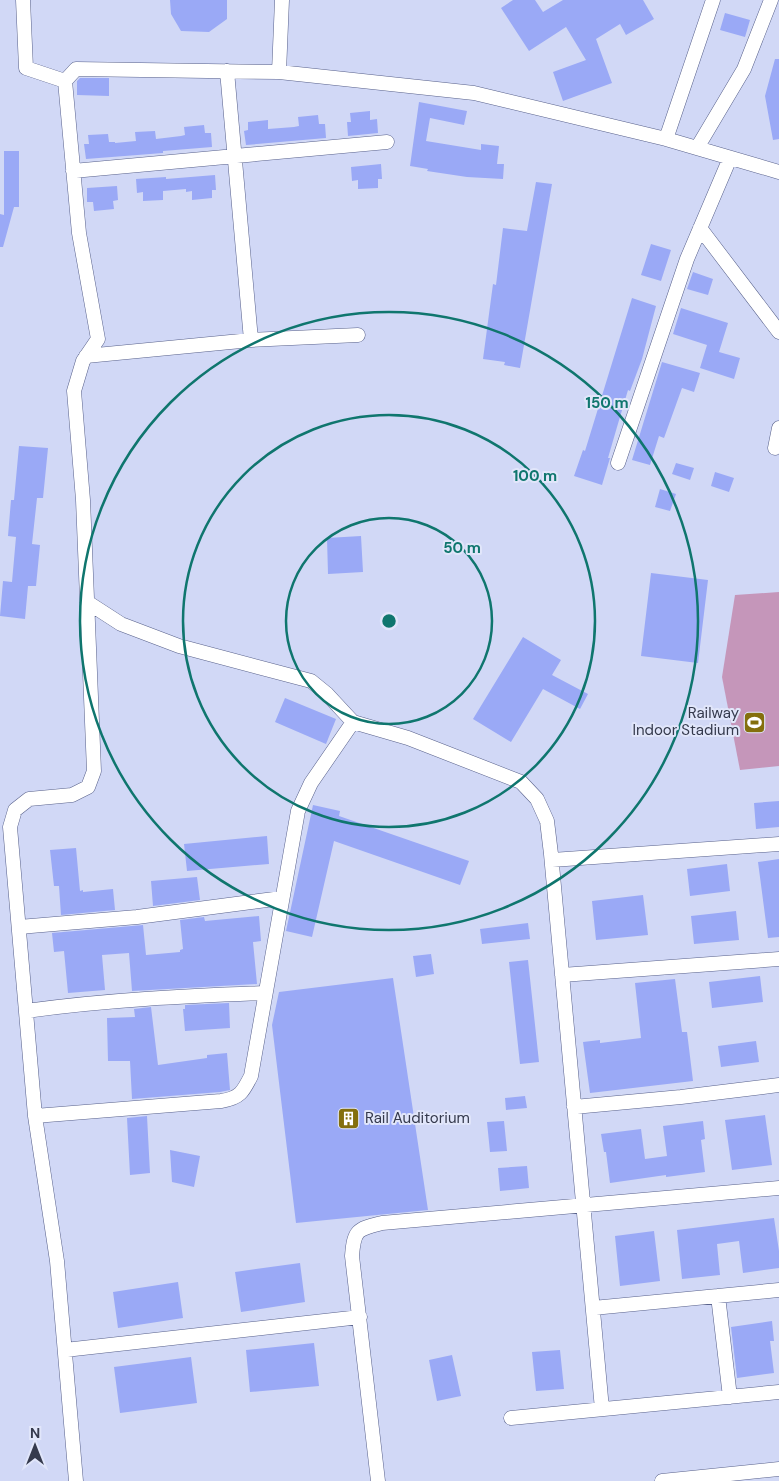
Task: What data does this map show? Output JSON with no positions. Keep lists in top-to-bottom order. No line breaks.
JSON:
{"places":{"sports":["Railway Indoor Stadium"],"building":["Rail Auditorium"]},"north":"top","rings":["150 m","100 m","50 m"]}
